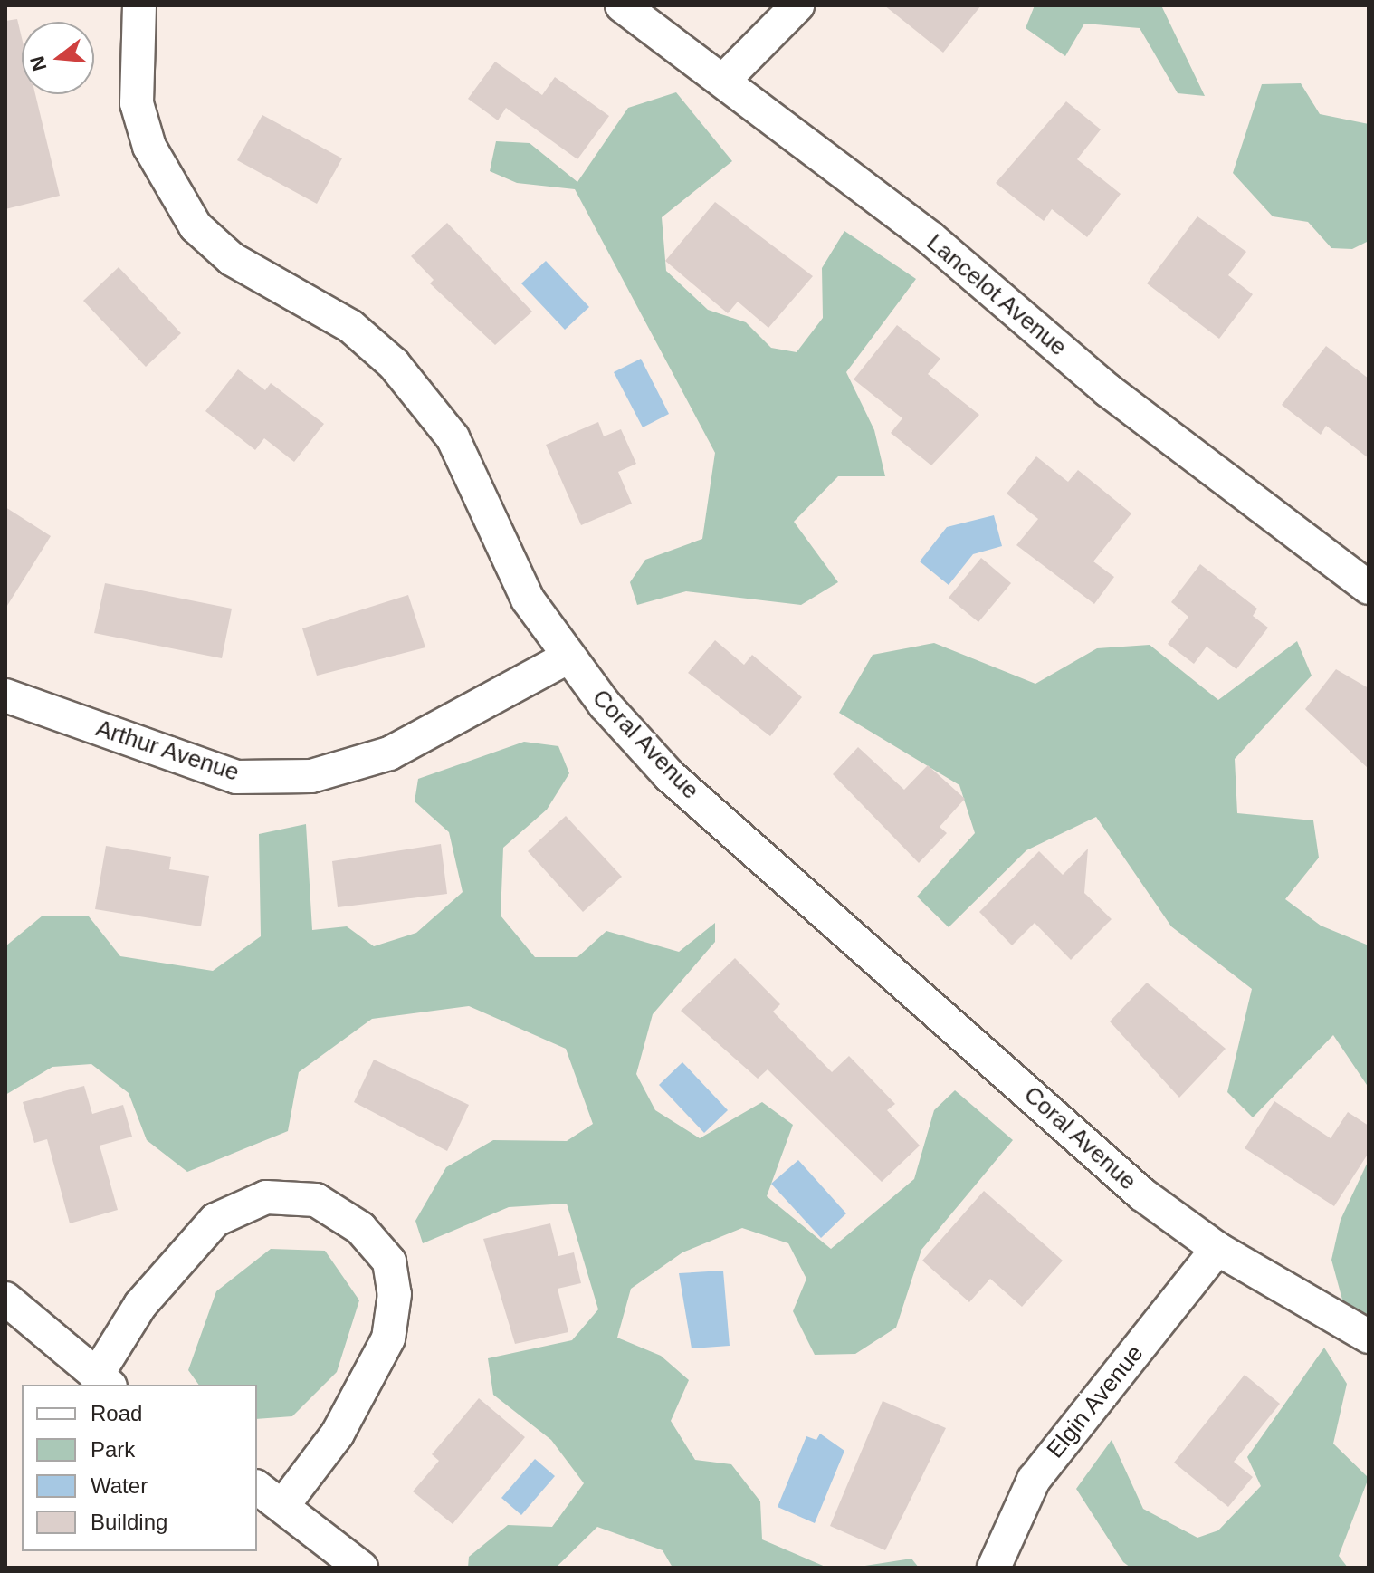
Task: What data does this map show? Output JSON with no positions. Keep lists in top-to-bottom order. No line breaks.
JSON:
{"streets":{"street":["Lancelot Avenue","Coral Avenue","Arthur Avenue","Elgin Avenue"]},"crossings":[["Coral Avenue","Arthur Avenue"],["Coral Avenue","Elgin Avenue"]],"legend":["Road","Park","Water","Building"],"north":"left"}
